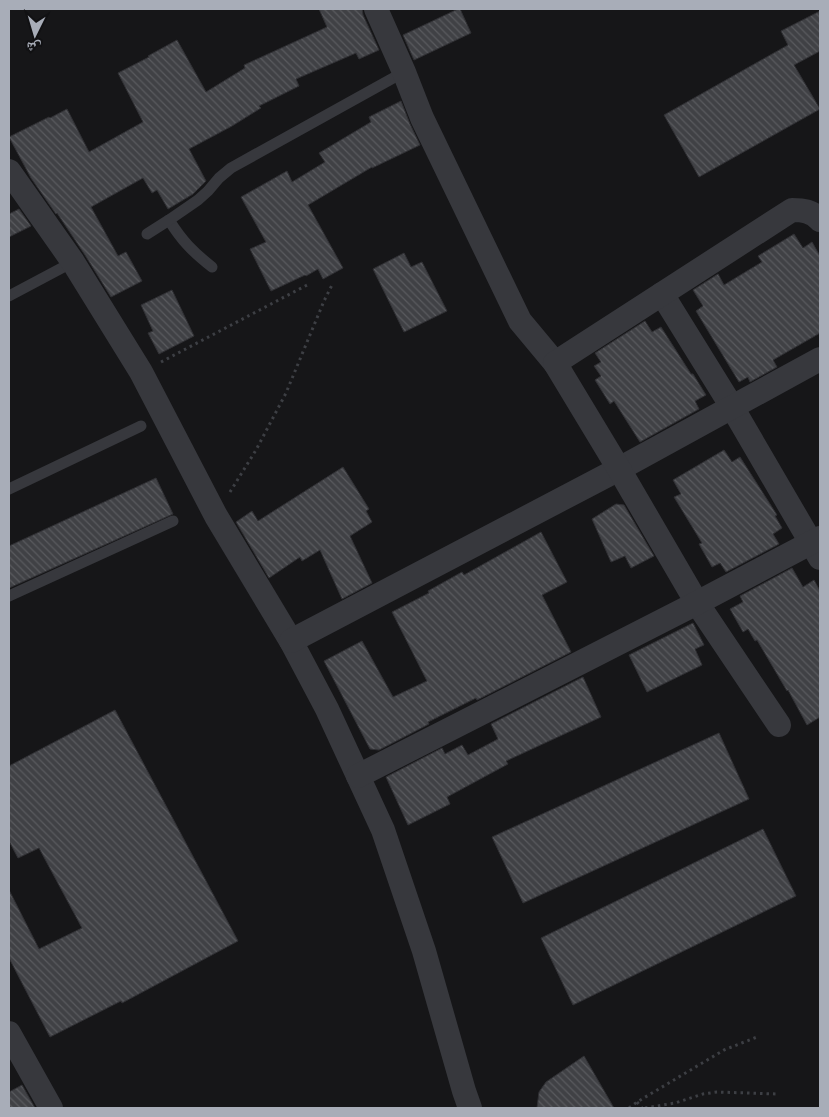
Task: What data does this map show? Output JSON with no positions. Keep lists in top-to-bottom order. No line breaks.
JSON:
{"north":"bottom"}
